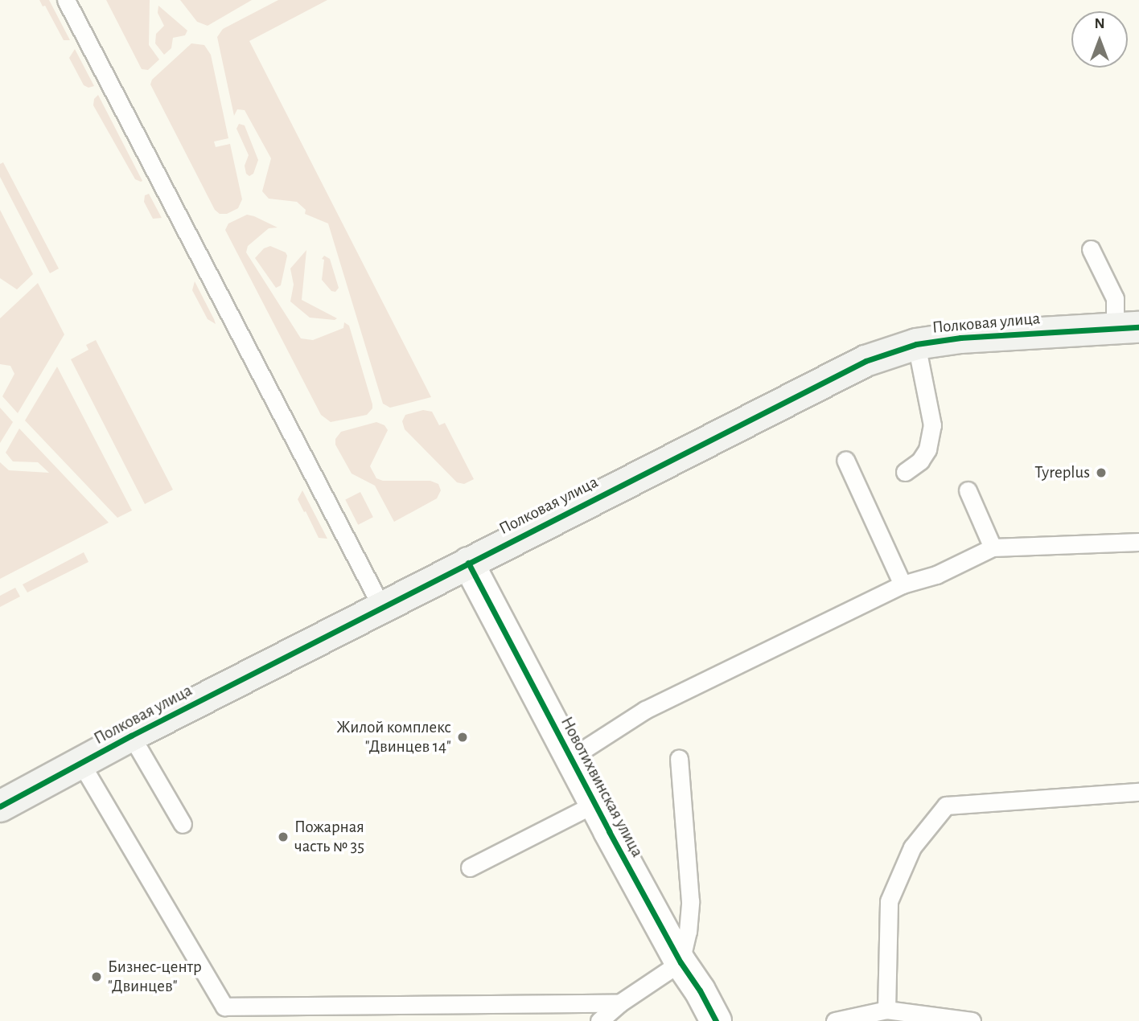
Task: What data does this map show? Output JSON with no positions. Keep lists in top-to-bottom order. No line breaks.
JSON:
{"streets":{"street":["Полковая улица","Новотихвинская улица"]},"crossings":[["Полковая улица","Новотихвинская улица"]],"places":["Tyreplus","Жилой комплекс \"Двинцев 14\"","Пожарная часть № 35","Бизнес-центр \"Двинцев\""],"north":"top"}
